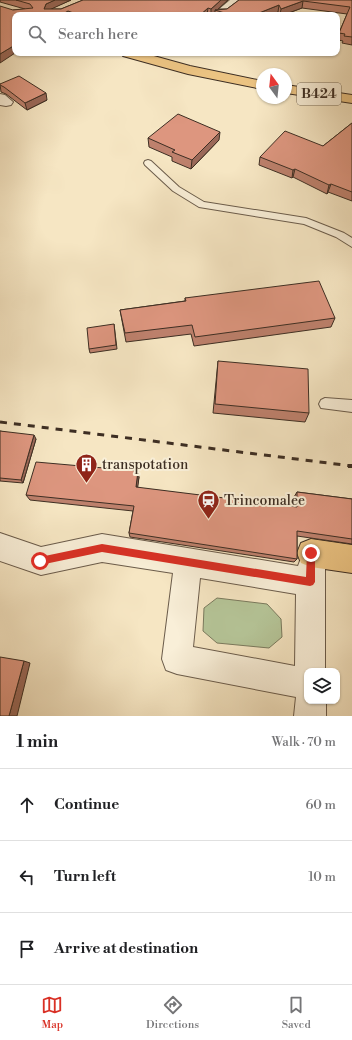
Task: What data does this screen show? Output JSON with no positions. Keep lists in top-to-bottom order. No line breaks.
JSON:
{"streets":{"main road":["B424"]},"places":{"building":["transpotation"],"station":["Trincomalee"]},"north":"top","page":{"search":"Search here","heading":["1 min","Walk · 70 m"],"list":[["Continue","60 m"],["Turn left","10 m"],"Arrive at destination"],"nav":["Map","Directions","Saved"]}}
